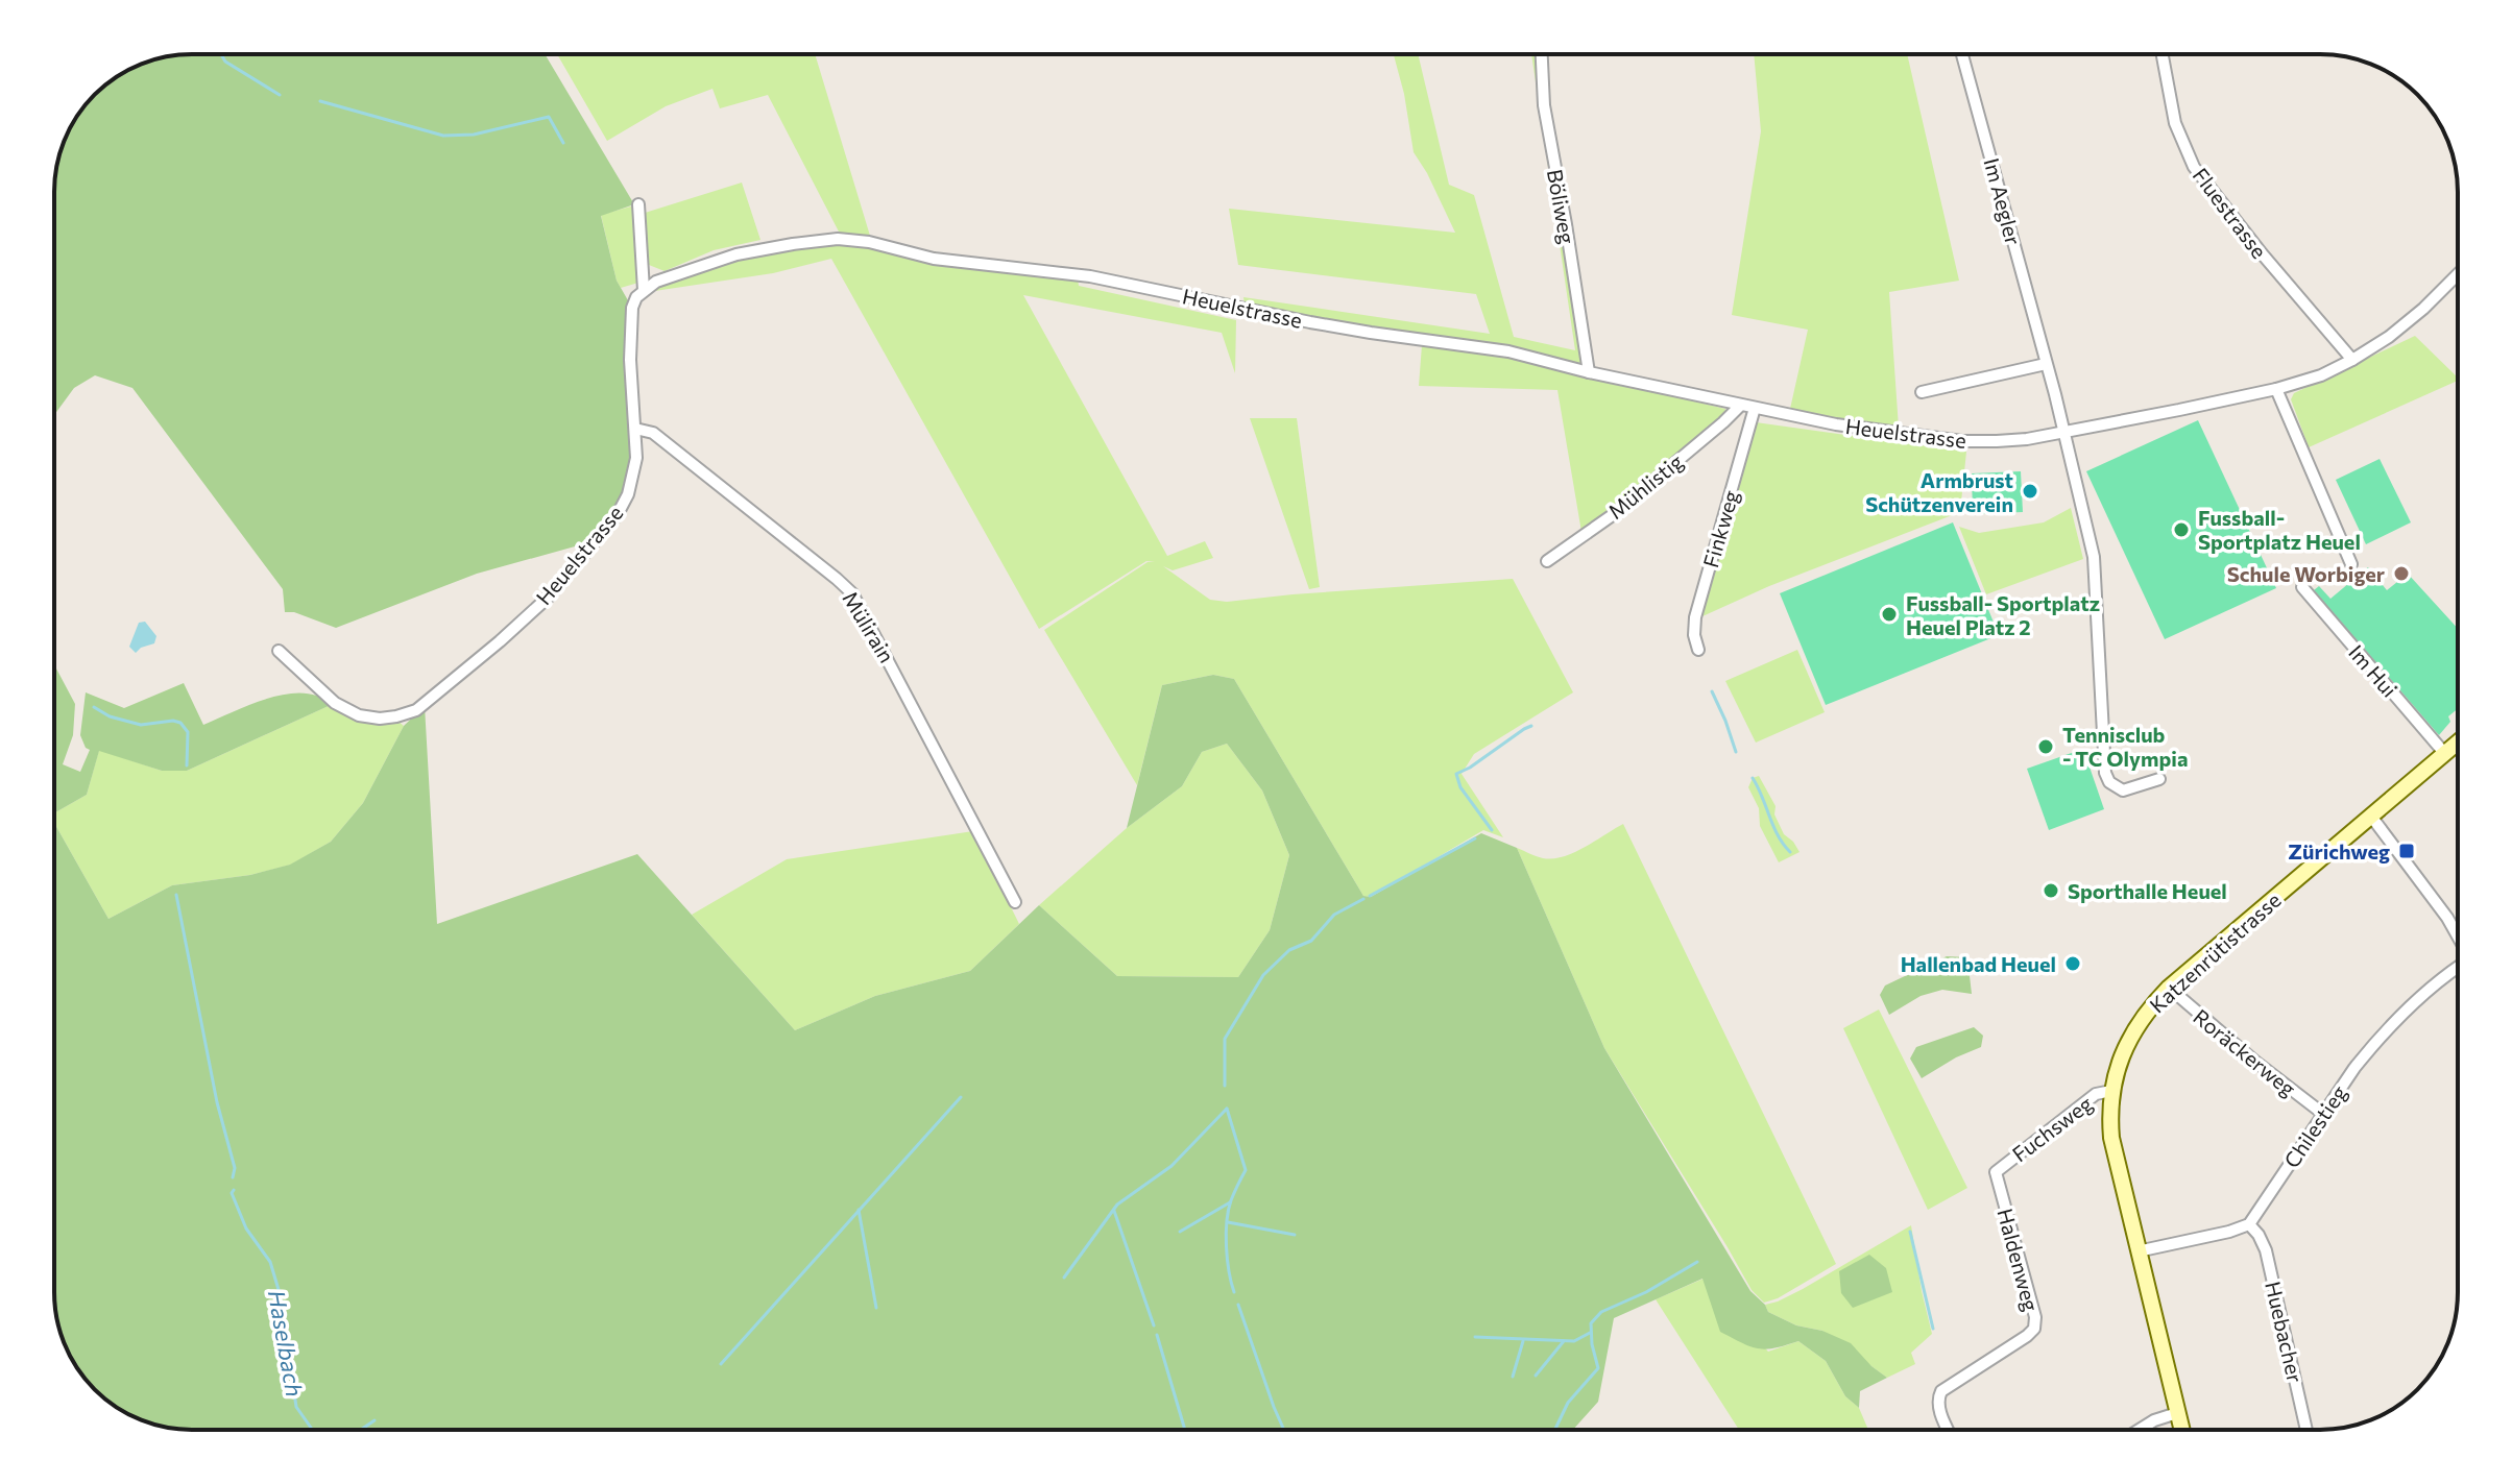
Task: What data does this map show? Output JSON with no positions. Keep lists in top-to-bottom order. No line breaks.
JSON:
{"streets":{"street":["Im Aegler","Böliweg","Fluestrasse","Heuelstrasse","Mühlistig","Finkweg","Mülirain","Im Hui","Katzenrütistrasse","Roräckerweg","Chilestieg","Fuchsweg","Haldenweg","Huebacher"]},"crossings":[["Im Aegler","Heuelstrasse"],["Böliweg","Heuelstrasse"],["Fluestrasse","Heuelstrasse"],["Heuelstrasse","Mühlistig"],["Heuelstrasse","Finkweg"],["Heuelstrasse","Mülirain"],["Im Hui","Katzenrütistrasse"],["Katzenrütistrasse","Roräckerweg"],["Katzenrütistrasse","Fuchsweg"],["Roräckerweg","Chilestieg"],["Chilestieg","Huebacher"],["Fuchsweg","Haldenweg"]],"water":["Haselbach"],"places":{"other":["Armbrust Schützenverein","Fussball- Sportplatz Heuel","Schule Worbiger","Fussball- Sportplatz Heuel Platz 2","Tennisclub - TC Olympia","Sporthalle Heuel","Hallenbad Heuel"],"transit":["Zürichweg"]}}
